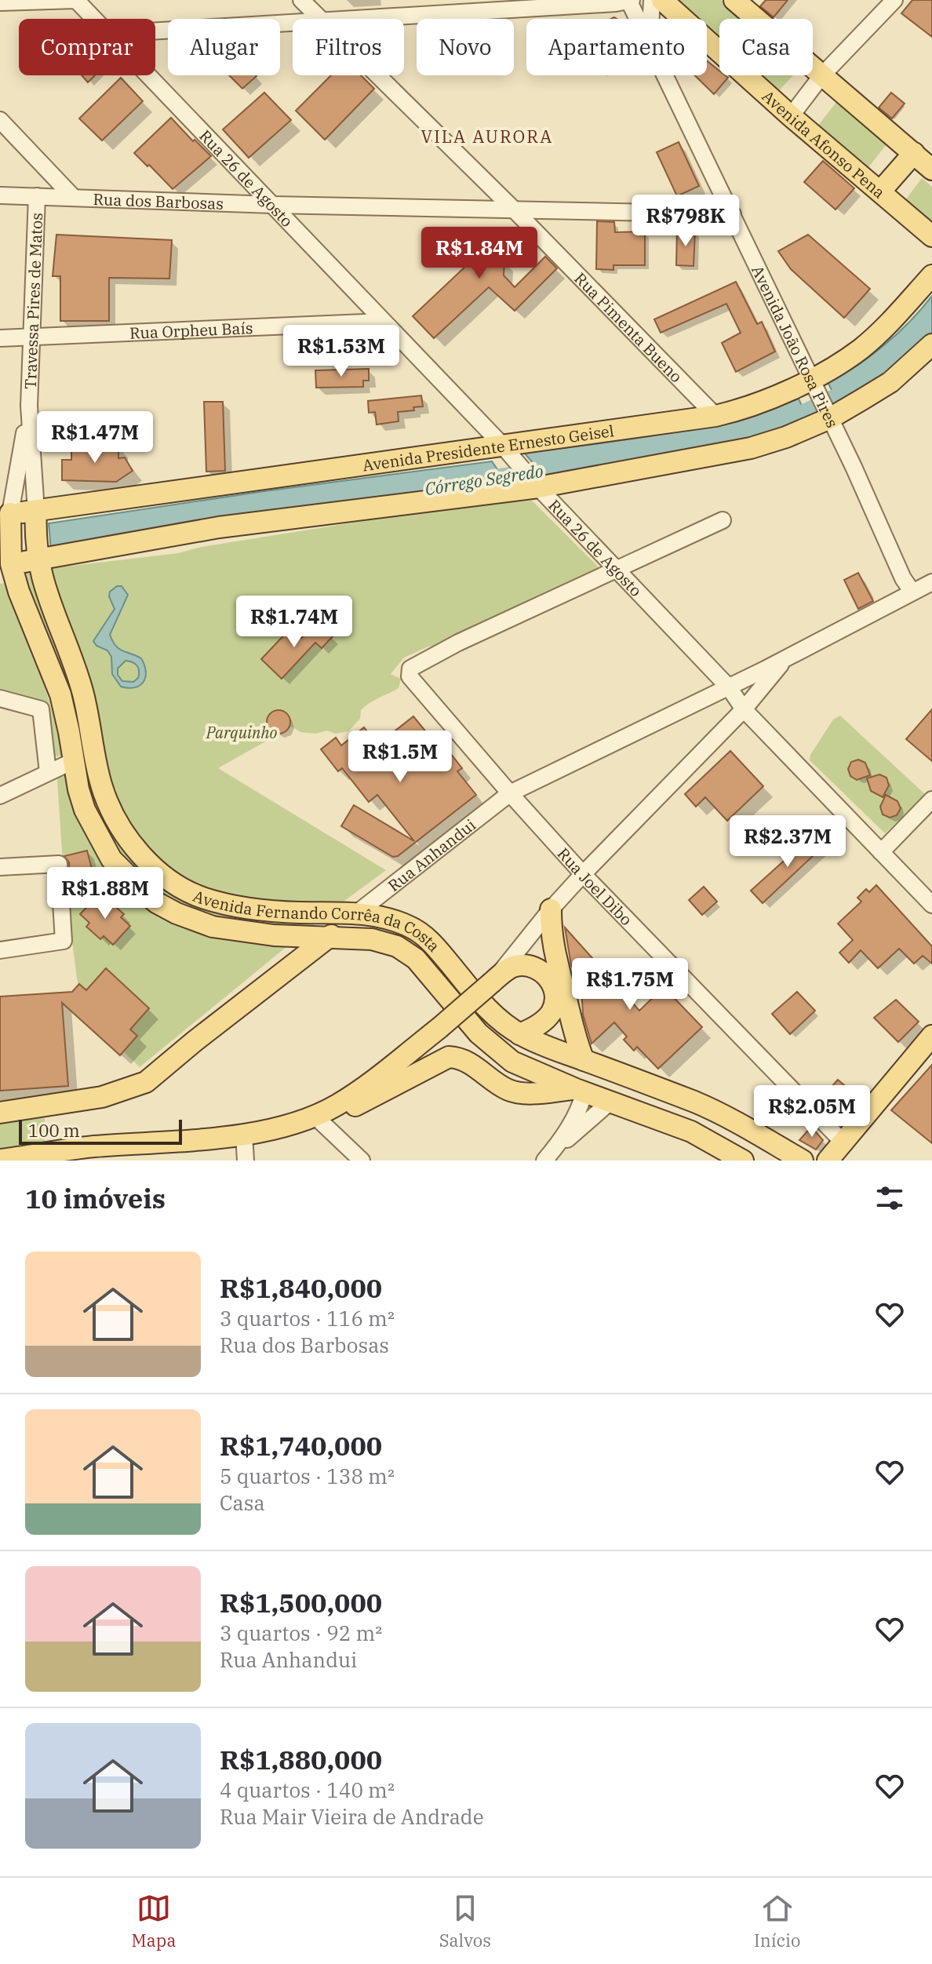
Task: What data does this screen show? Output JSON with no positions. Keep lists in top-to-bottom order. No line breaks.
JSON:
{"streets":{"main road":["Avenida Afonso Pena","Avenida Presidente Ernesto Geisel","Rua Anhandui","Avenida Fernando Corrêa da Costa"],"street":["Rua 26 de Agosto","Rua dos Barbosas","Travessa Pires de Matos","Rua Pimenta Bueno","Rua Orpheu Baís","Avenida João Rosa Pires","Rua Joel Dibo"]},"crossings":[["Rua 26 de Agosto","Rua dos Barbosas"],["Rua 26 de Agosto","Rua Orpheu Baís"],["Rua 26 de Agosto","Avenida Presidente Ernesto Geisel"],["Rua 26 de Agosto","Rua Anhandui"],["Rua 26 de Agosto","Rua Joel Dibo"],["Rua dos Barbosas","Travessa Pires de Matos"],["Rua dos Barbosas","Rua Pimenta Bueno"],["Rua dos Barbosas","Avenida João Rosa Pires"],["Travessa Pires de Matos","Rua Orpheu Baís"],["Travessa Pires de Matos","Avenida Presidente Ernesto Geisel"],["Travessa Pires de Matos","Avenida Fernando Corrêa da Costa"],["Rua Pimenta Bueno","Avenida Presidente Ernesto Geisel"],["Avenida João Rosa Pires","Avenida Presidente Ernesto Geisel"],["Avenida João Rosa Pires","Rua Anhandui"],["Avenida Presidente Ernesto Geisel","Avenida Fernando Corrêa da Costa"],["Rua Anhandui","Rua Joel Dibo"],["Rua Anhandui","Avenida Fernando Corrêa da Costa"]],"districts":["VILA AURORA"],"water":["Córrego Segredo"],"parks":["Parquinho"],"scale_bar":"100 m","page":{"chip":["Comprar","Alugar","Filtros","Novo","Apartamento","Casa"],"price":["R$798K","R$1.84M","R$1.53M","R$1.47M","R$1.74M","R$1.5M","R$2.37M","R$1.88M","R$1.75M","R$2.05M"],"scale":"100 m","heading":"10 imóveis","list":[{"name":"R$1,840,000","note":"3 quartos · 116 m² · Rua dos Barbosas"},{"name":"R$1,740,000","note":"5 quartos · 138 m² · Casa"},{"name":"R$1,500,000","note":"3 quartos · 92 m² · Rua Anhandui"},{"name":"R$1,880,000","note":"4 quartos · 140 m² · Rua Mair Vieira de Andrade"}],"tabs":["Mapa","Salvos","Início"]}}
